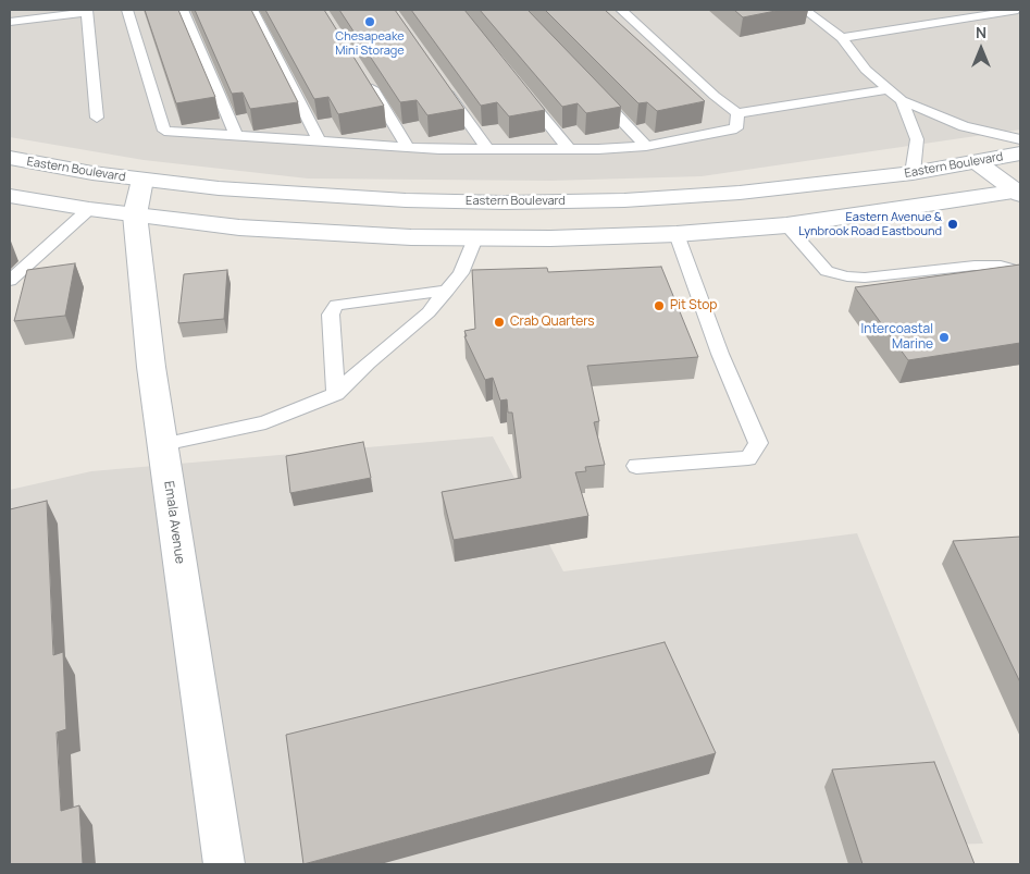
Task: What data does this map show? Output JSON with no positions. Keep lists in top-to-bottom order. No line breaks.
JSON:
{"streets":{"main road":["Eastern Boulevard","Emala Avenue"]},"crossings":[["Eastern Boulevard","Emala Avenue"]],"places":["Chesapeake Mini Storage","Eastern Avenue & Lynbrook Road Eastbound","Pit Stop","Crab Quarters","Intercoastal Marine"],"north":"top"}
